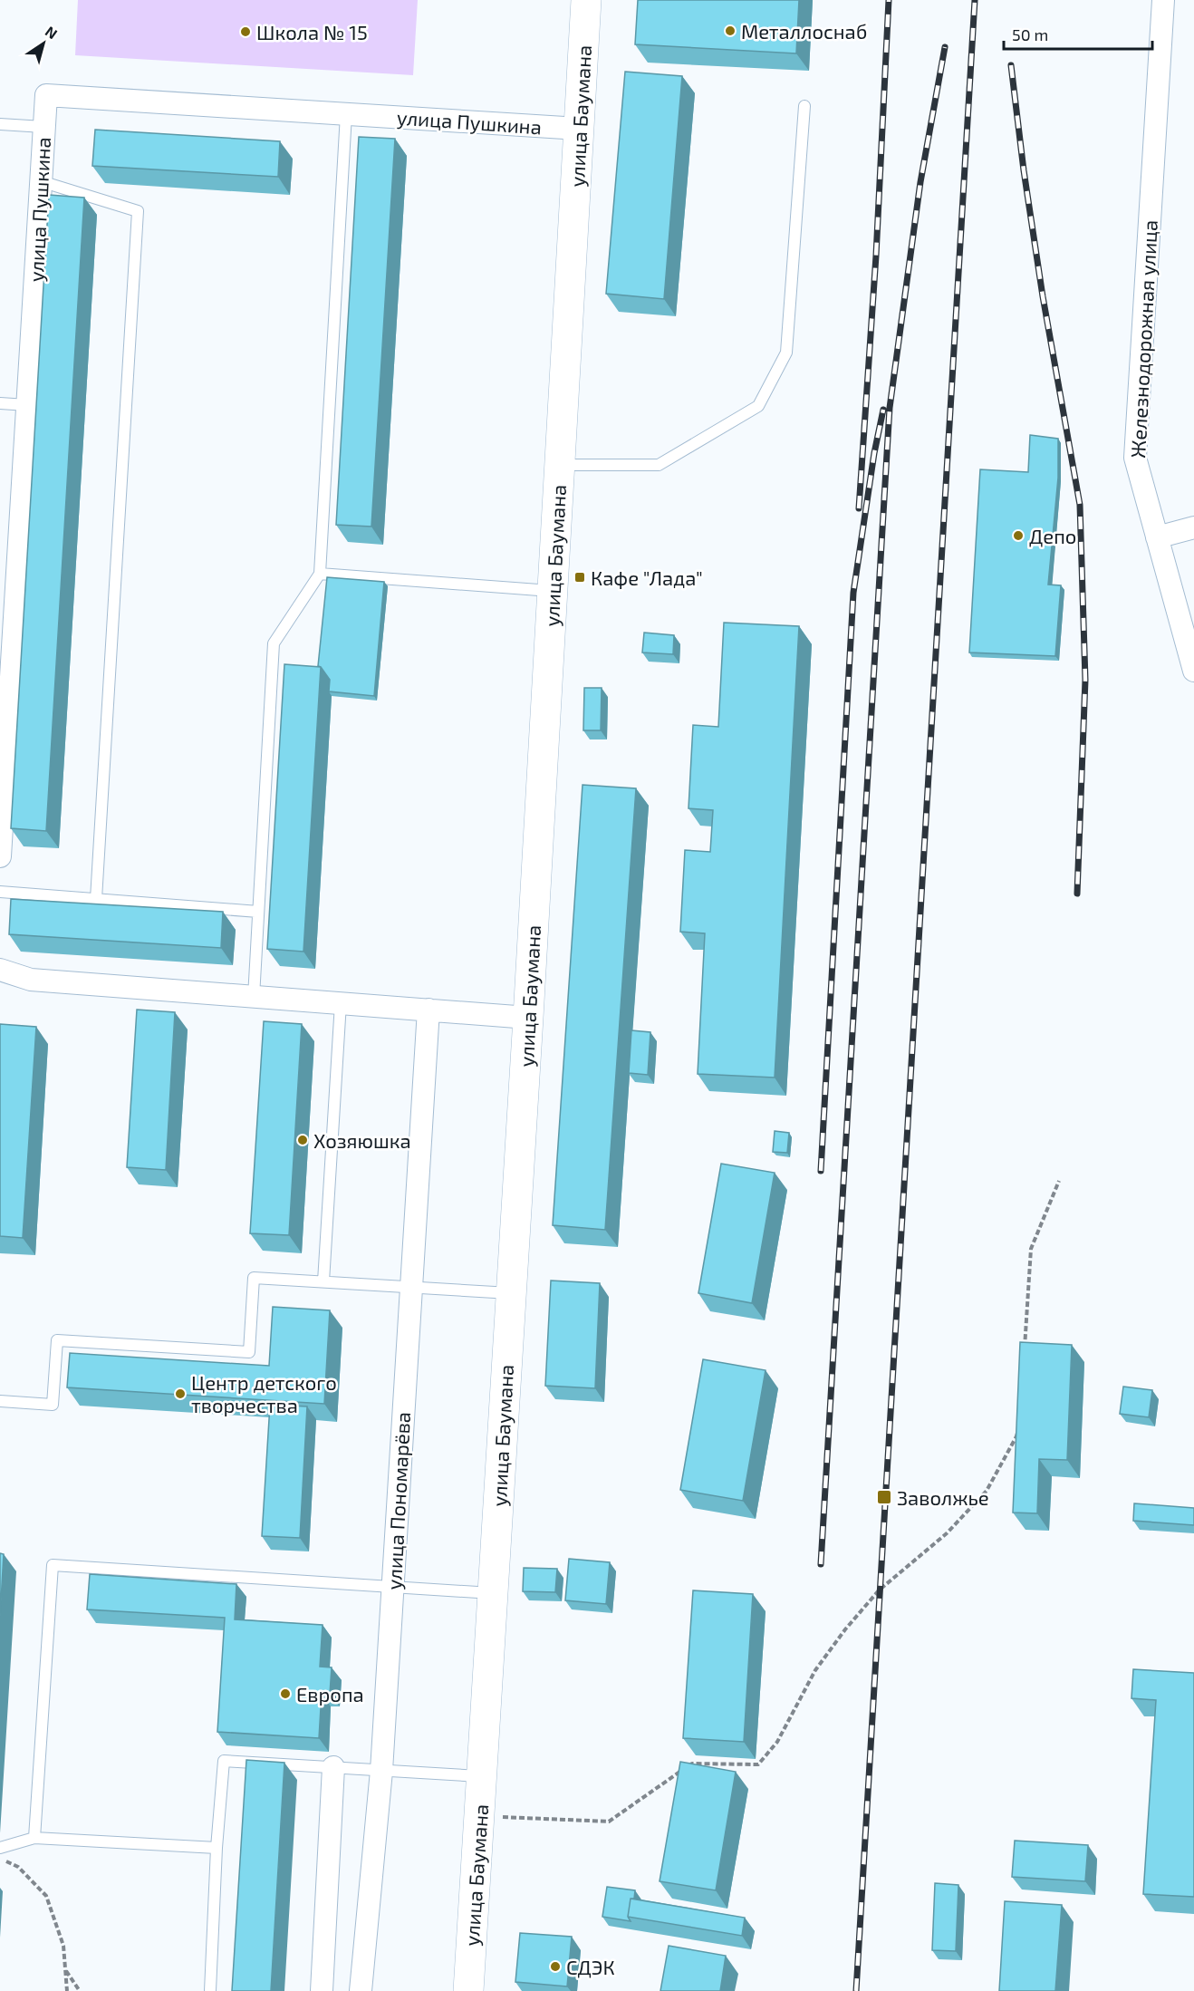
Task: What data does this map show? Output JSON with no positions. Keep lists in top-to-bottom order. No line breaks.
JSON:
{"streets":{"main road":["улица Баумана"],"street":["улица Пушкина","Железнодорожная улица","улица Пономарёва"]},"crossings":[["улица Баумана","улица Пушкина"]],"places":{"other":["Металлоснаб","Школа № 15","Депо","Хозяюшка","Центр детского творчества","Европа","СДЭК"],"transit":["Кафе \"Лада\"","Заволжье"]},"scale_bar":"50 m","north":"top right"}
